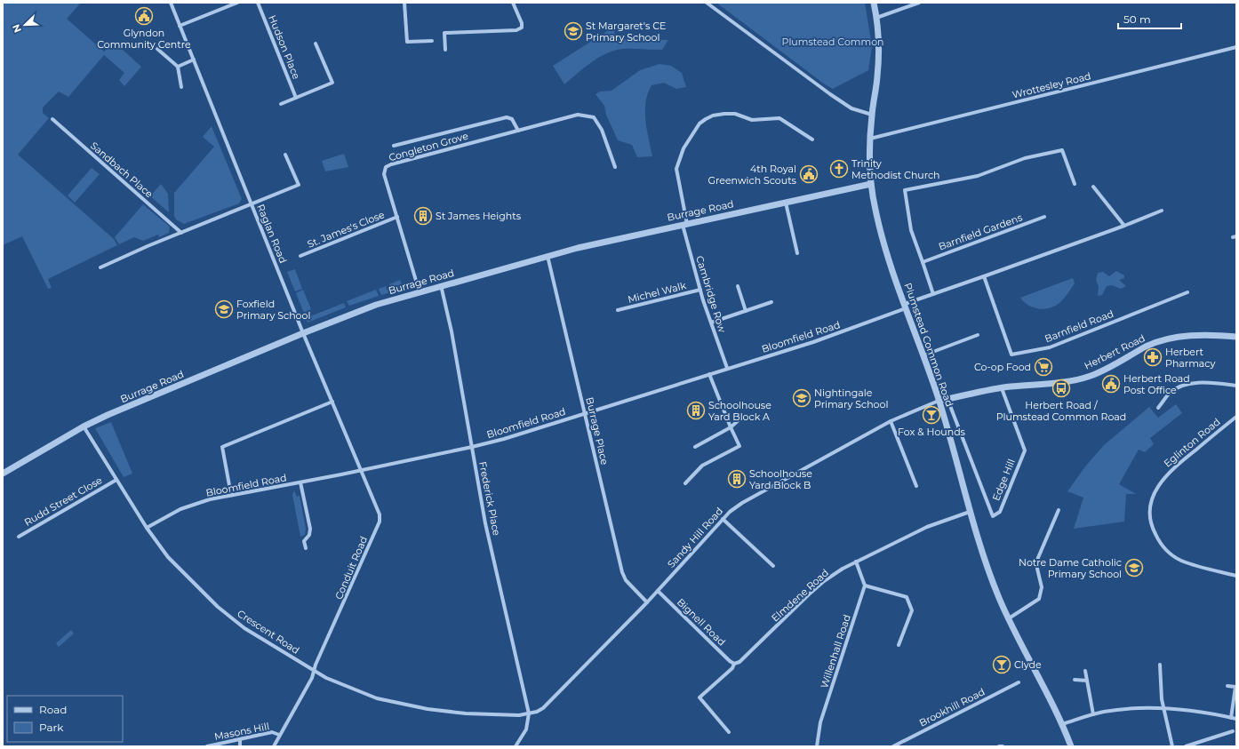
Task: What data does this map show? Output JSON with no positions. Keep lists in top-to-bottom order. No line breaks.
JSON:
{"streets":{"street":["Hudson Place","Wrottesley Road","Congleton Grove","Sandbach Place","Burrage Road","St. James's Close","Barnfield Gardens","Raglan Road","Michel Walk","Cambridge Row","Barnfield Road","Bloomfield Road","Plumstead Common Road","Herbert Road","Burrage Place","Eglinton Road","Edge Hill","Frederick Place","Rudd Street Close","Sandy Hill Road","Conduit Road","Elmdene Road","Bignell Road","Crescent Road","Willenhall Road","Brookhill Road","Masons Hill"]},"crossings":[["Wrottesley Road","Plumstead Common Road"],["Congleton Grove","Burrage Road"],["Congleton Grove","St. James's Close"],["Burrage Road","Raglan Road"],["Burrage Road","Cambridge Row"],["Burrage Road","Plumstead Common Road"],["Burrage Road","Burrage Place"],["Burrage Road","Frederick Place"],["Burrage Road","Crescent Road"],["Raglan Road","Bloomfield Road"],["Raglan Road","Conduit Road"],["Michel Walk","Cambridge Row"],["Cambridge Row","Bloomfield Road"],["Bloomfield Road","Plumstead Common Road"],["Bloomfield Road","Burrage Place"],["Bloomfield Road","Frederick Place"],["Bloomfield Road","Conduit Road"],["Bloomfield Road","Crescent Road"],["Plumstead Common Road","Herbert Road"],["Plumstead Common Road","Sandy Hill Road"],["Plumstead Common Road","Elmdene Road"],["Herbert Road","Edge Hill"],["Herbert Road","Sandy Hill Road"],["Burrage Place","Sandy Hill Road"],["Frederick Place","Sandy Hill Road"],["Frederick Place","Crescent Road"],["Rudd Street Close","Crescent Road"],["Sandy Hill Road","Bignell Road"],["Sandy Hill Road","Crescent Road"],["Conduit Road","Crescent Road"],["Conduit Road","Masons Hill"],["Elmdene Road","Bignell Road"]],"parks":["Plumstead Common"],"places":{"public building":["Glyndon Community Centre","4th Royal Greenwich Scouts","Herbert Road Post Office"],"school or university":["St Margaret's CE Primary School","Foxfield Primary School","Nightingale Primary School","Notre Dame Catholic Primary School"],"church":["Trinity Methodist Church"],"building":["St James Heights","Schoolhouse Yard Block A","Schoolhouse Yard Block B"],"pharmacy":["Herbert Pharmacy"],"supermarket":["Co-op Food"],"bus stop":["Herbert Road / Plumstead Common Road"],"bar":["Fox & Hounds","Clyde"]},"legend":["Road","Park"],"scale_bar":"50 m","north":"bottom left"}
